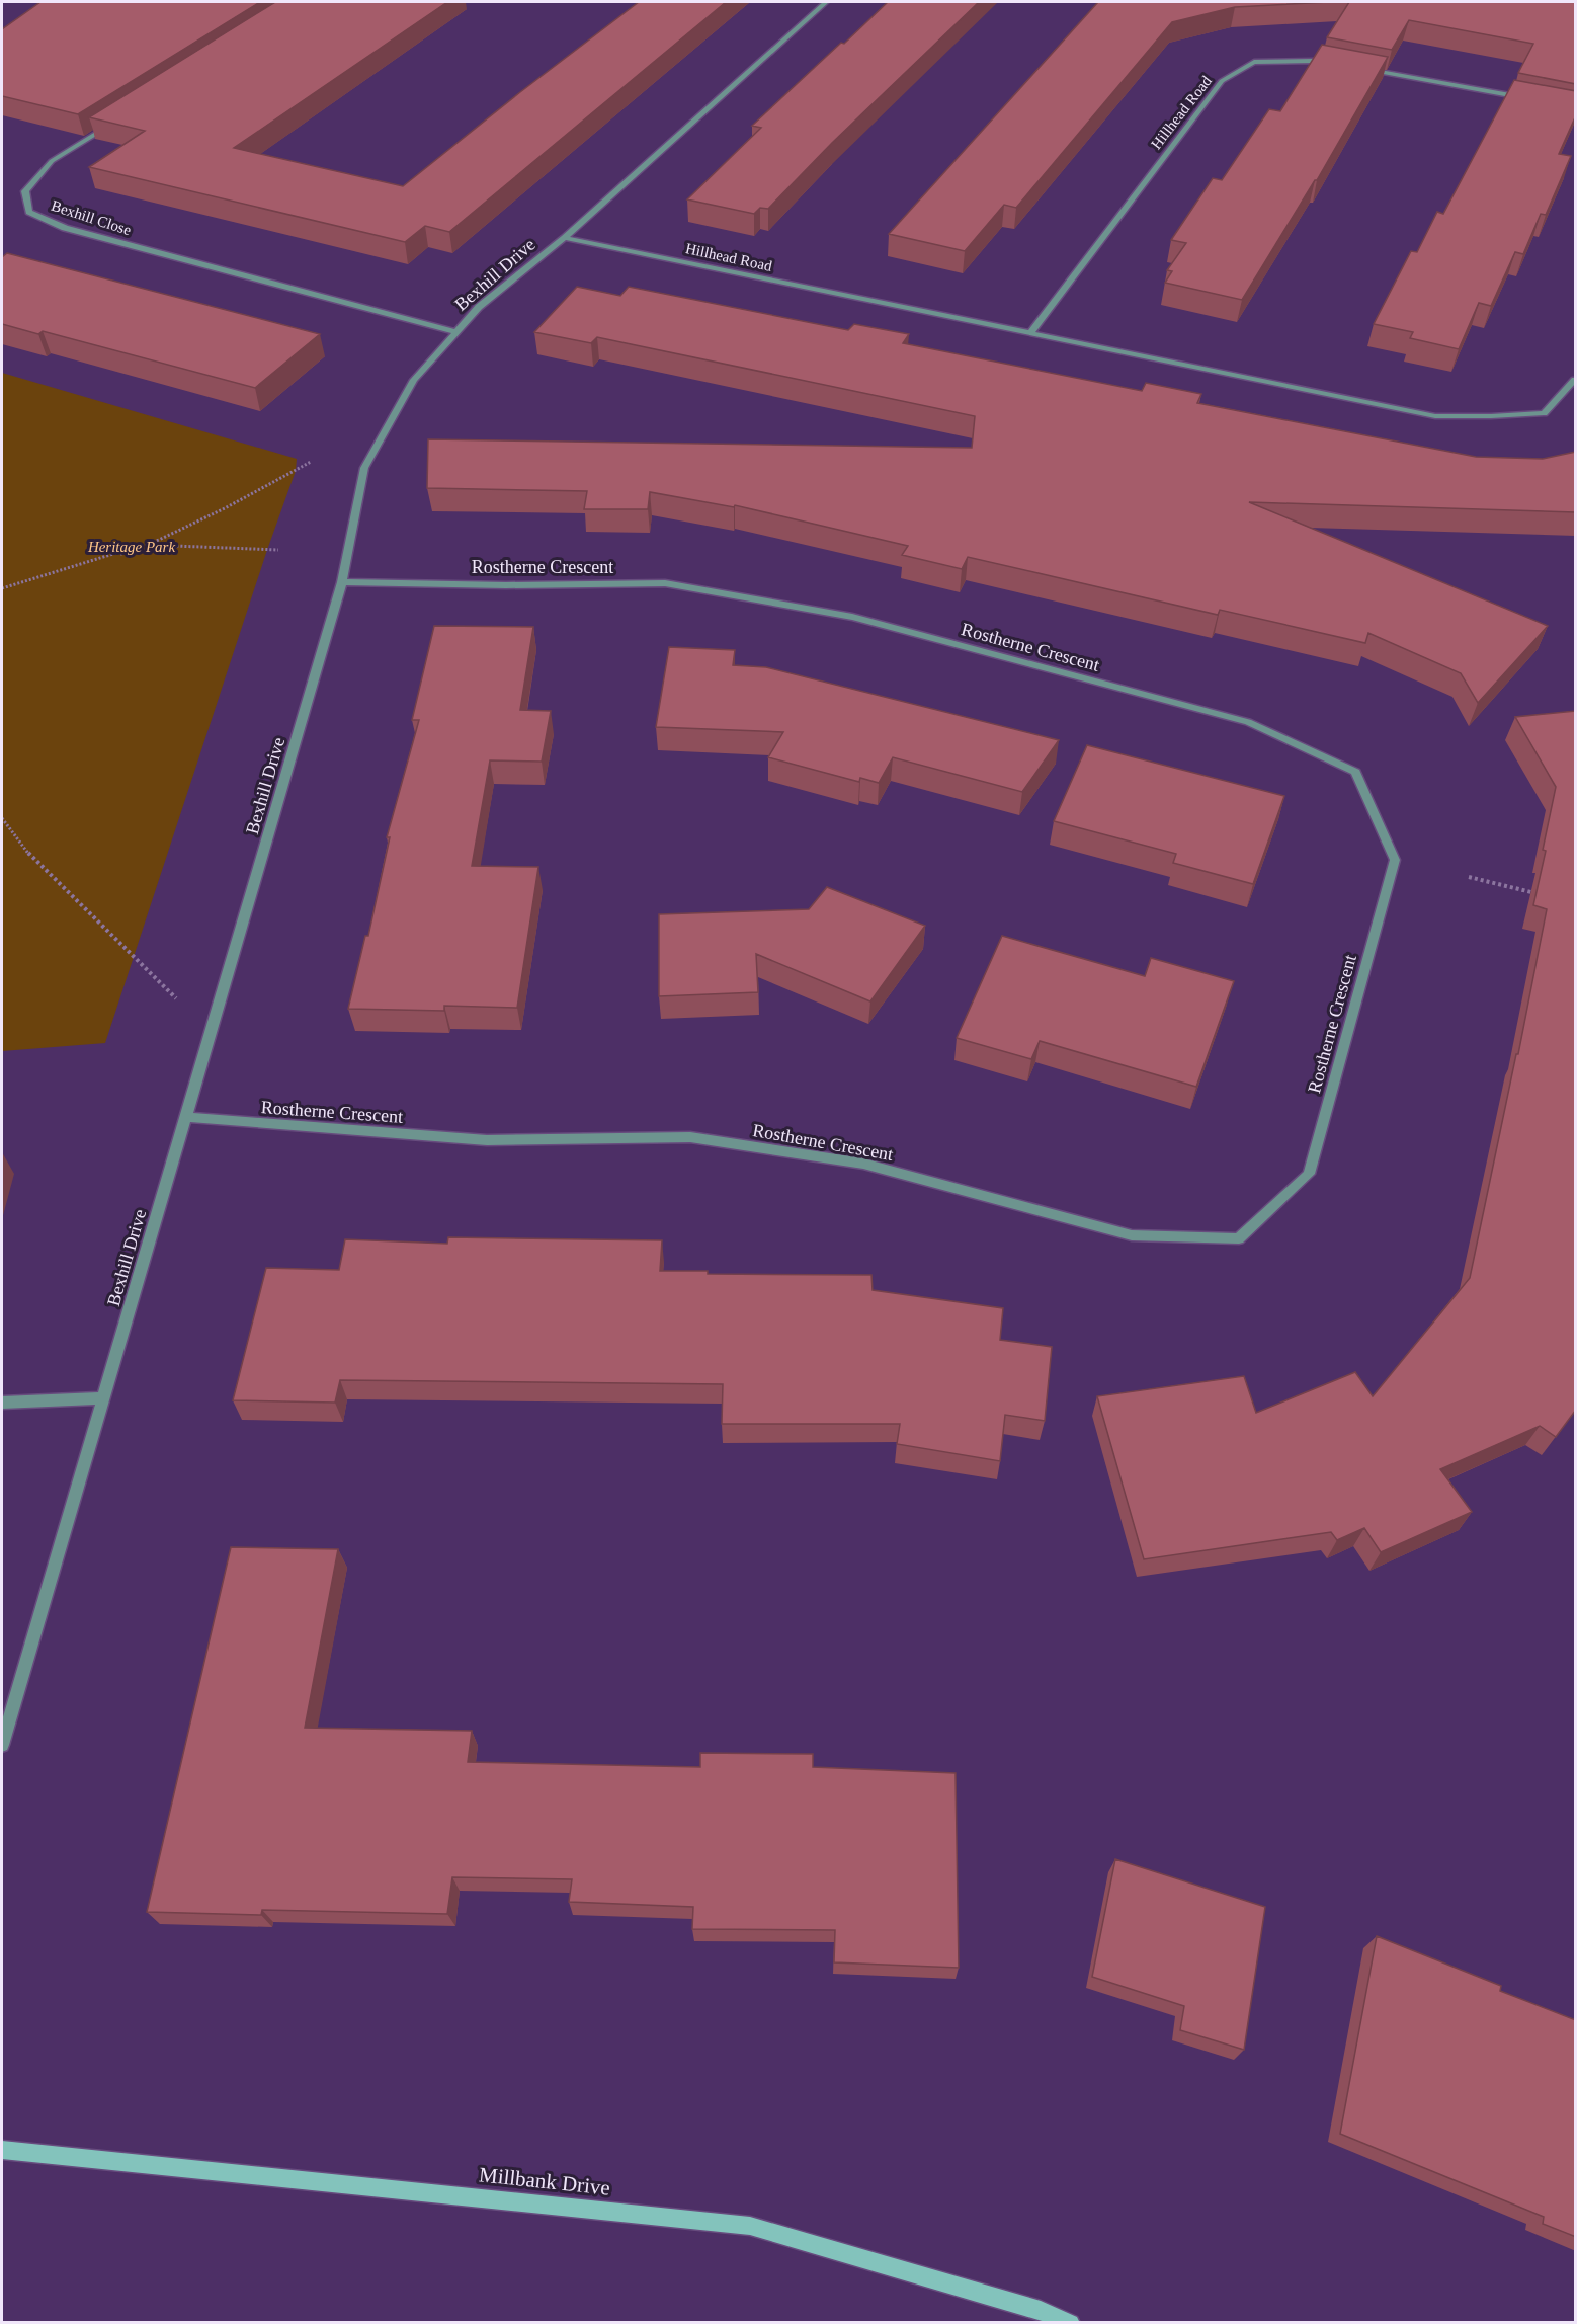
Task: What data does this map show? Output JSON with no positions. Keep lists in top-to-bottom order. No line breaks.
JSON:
{"streets":{"street":["Hillhead Road","Bexhill Close","Bexhill Drive","Rostherne Crescent","Millbank Drive"]},"crossings":[["Hillhead Road","Bexhill Drive"],["Bexhill Close","Bexhill Drive"],["Bexhill Drive","Rostherne Crescent"]],"parks":["Heritage Park"]}
